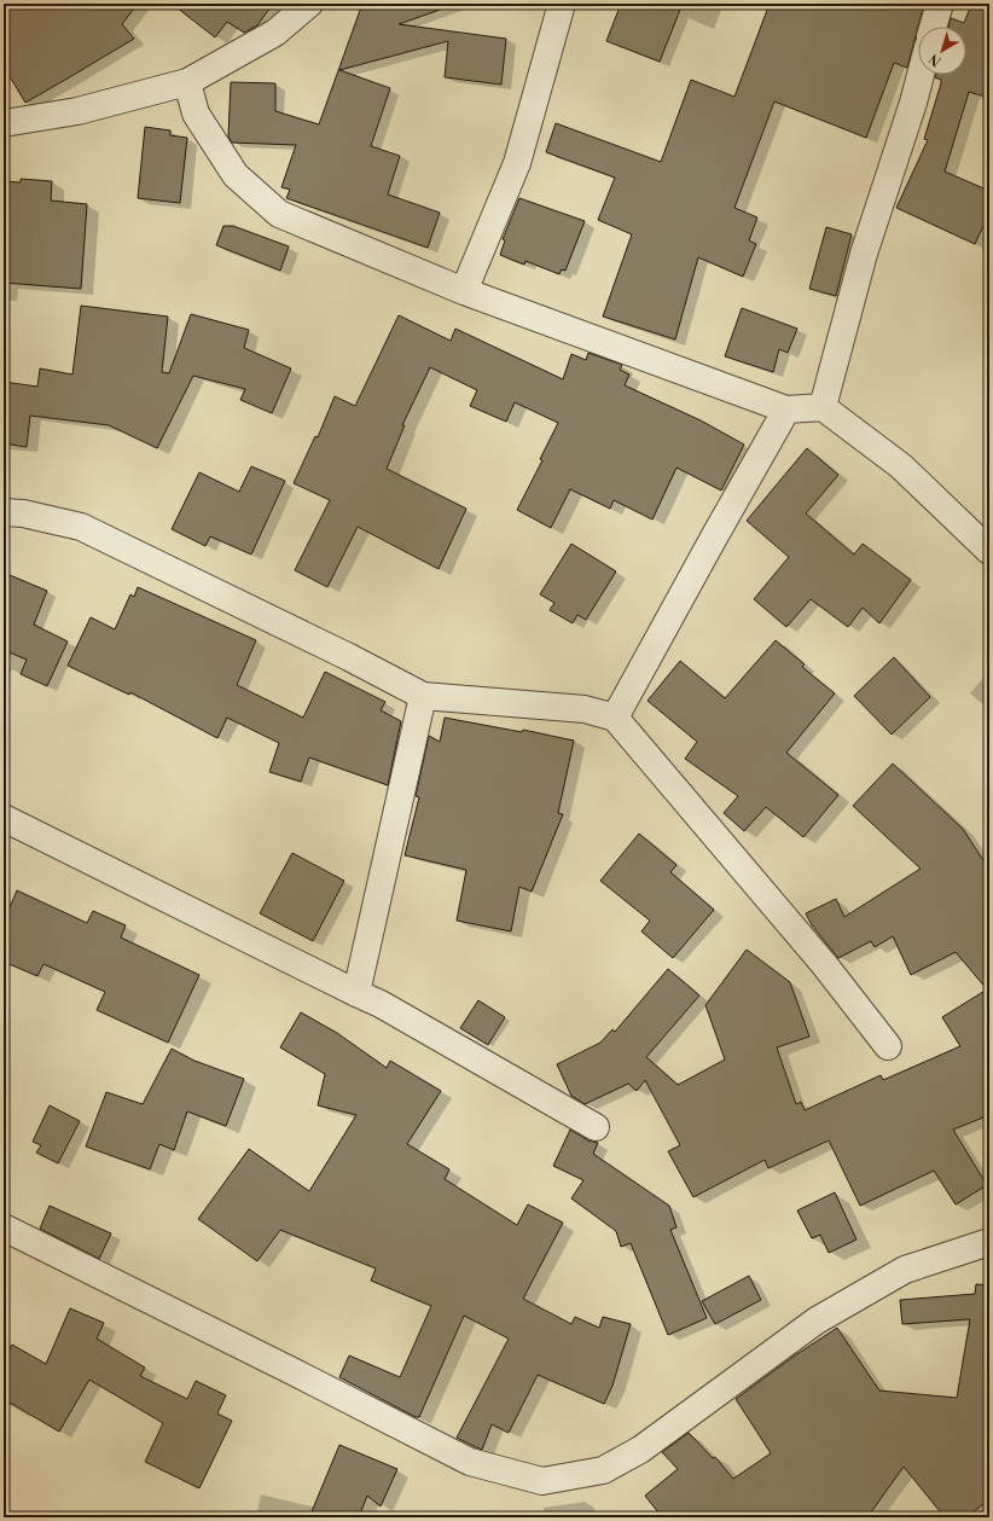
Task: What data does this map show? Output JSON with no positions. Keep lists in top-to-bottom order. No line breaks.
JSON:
{"north":"bottom left"}
